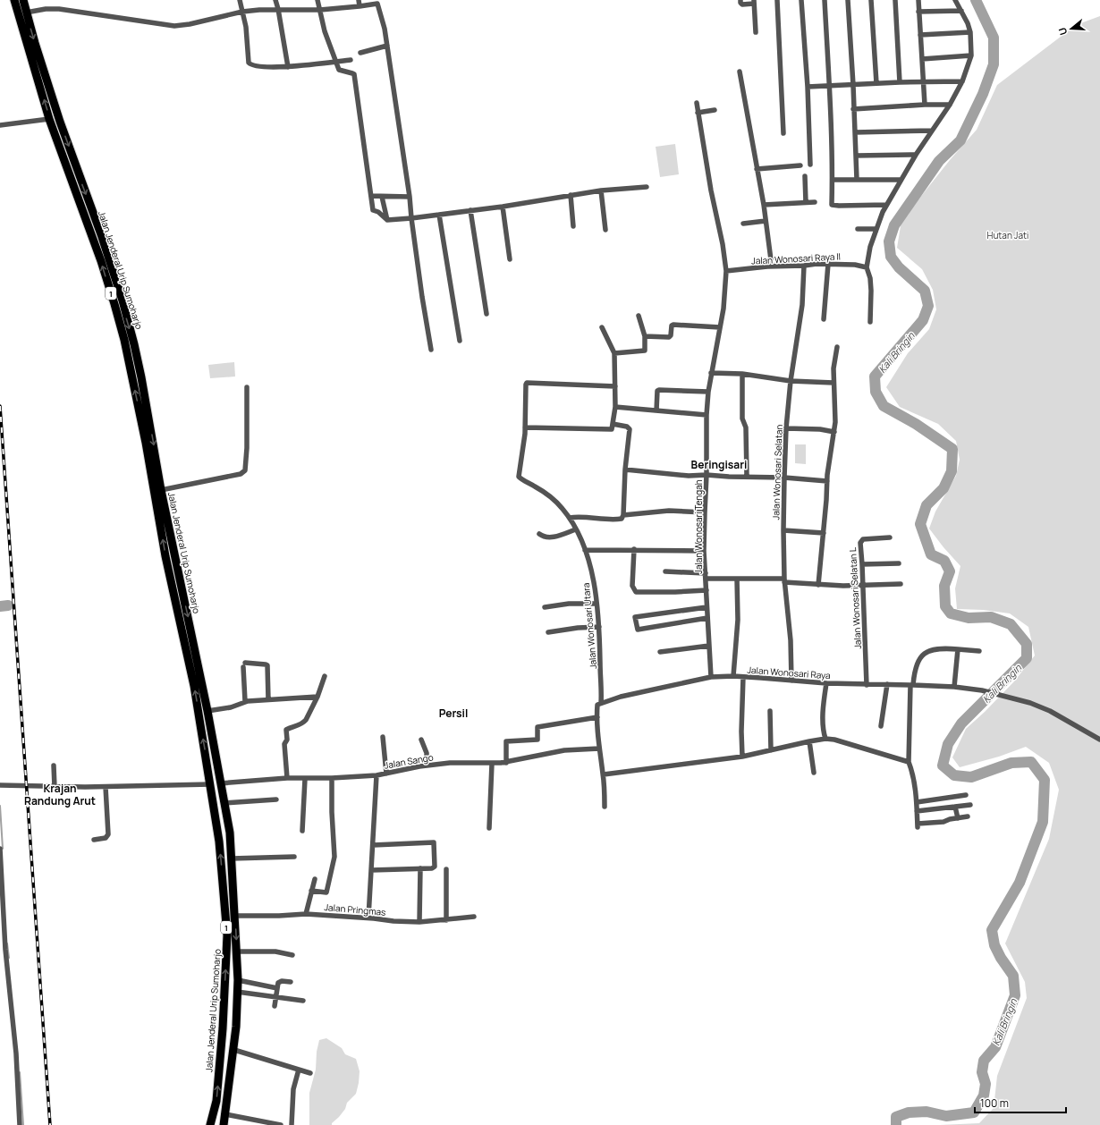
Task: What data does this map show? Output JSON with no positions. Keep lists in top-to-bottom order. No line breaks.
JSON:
{"streets":{"highway":["Jalan Jenderal Urip Sumoharjo","1"],"street":["Jalan Wonosari Raya II","Jalan Wonosari Selatan","Jalan Wonosari Tengah","Jalan Wonosari Selatan L","Jalan Wonosari Utara","Jalan Wonosari Raya","Jalan Sango","Jalan Pringmas"]},"crossings":[["Jalan Wonosari Raya II","Jalan Wonosari Selatan"],["Jalan Wonosari Raya II","Jalan Wonosari Tengah"],["Jalan Jenderal Urip Sumoharjo","Jalan Sango"],["Jalan Jenderal Urip Sumoharjo","Jalan Pringmas"],["Jalan Wonosari Selatan","Jalan Wonosari Raya"],["Jalan Wonosari Tengah","Jalan Wonosari Raya"],["Jalan Wonosari Selatan L","Jalan Wonosari Raya"],["Jalan Wonosari Utara","Jalan Wonosari Raya"],["Jalan Wonosari Utara","Jalan Sango"]],"districts":["Beringisari","Persil","Krajan Randung Arut"],"water":["Kali Bringin"],"parks":["Hutan Jati"],"scale_bar":"100 m","north":"left"}
